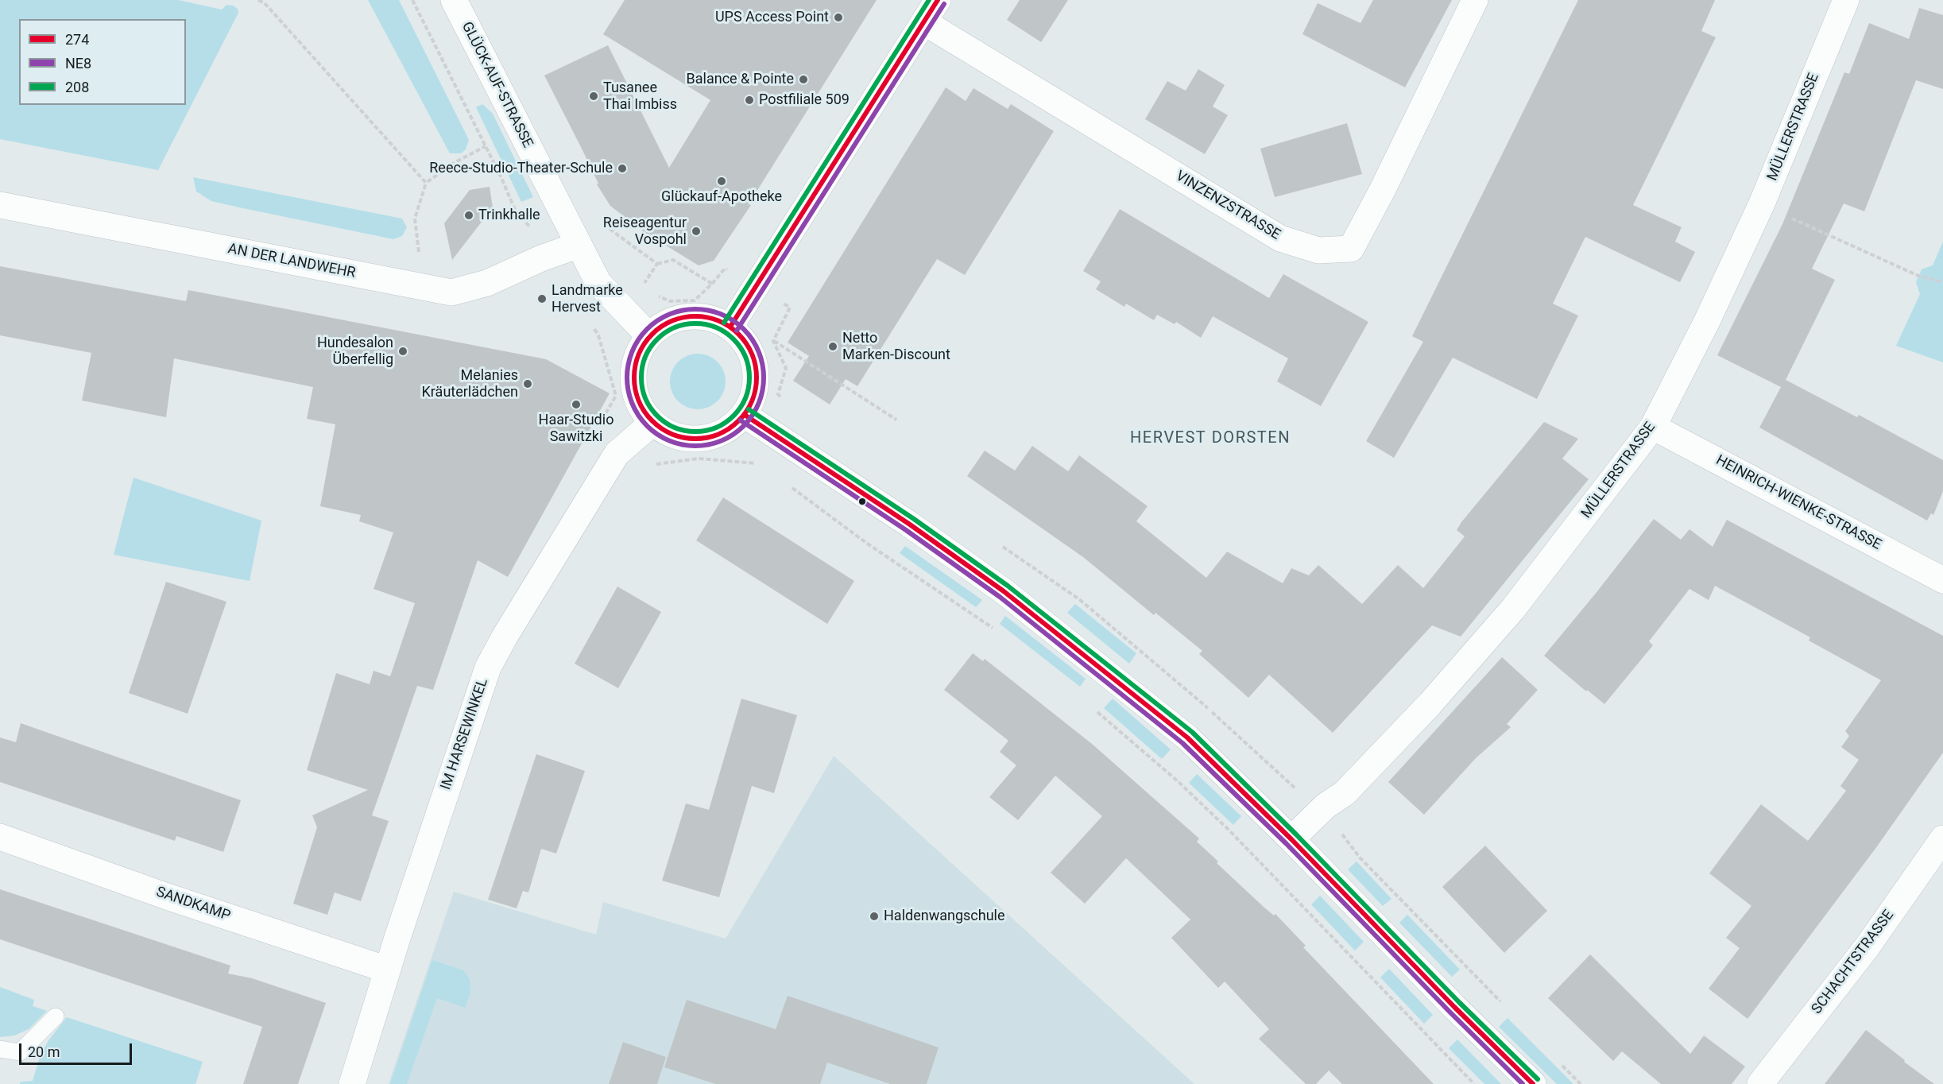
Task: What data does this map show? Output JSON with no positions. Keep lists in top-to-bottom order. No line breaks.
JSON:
{"streets":{"street":["GLÜCK-AUF-STRASSE","MÜLLERSTRASSE","VINZENZSTRASSE","AN DER LANDWEHR","HEINRICH-WIENKE-STRASSE","IM HARSEWINKEL","SANDKAMP","SCHACHTSTRASSE"]},"crossings":[["GLÜCK-AUF-STRASSE","AN DER LANDWEHR"],["GLÜCK-AUF-STRASSE","IM HARSEWINKEL"],["MÜLLERSTRASSE","HEINRICH-WIENKE-STRASSE"],["IM HARSEWINKEL","SANDKAMP"]],"districts":["HERVEST DORSTEN"],"places":["UPS Access Point","Balance & Pointe","Tusanee Thai Imbiss","Postfiliale 509","Reece-Studio-Theater-Schule","Glückauf-Apotheke","Trinkhalle","Reiseagentur Vospohl","Landmarke Hervest","Netto Marken-Discount","Hundesalon Überfellig","Melanies Kräuterlädchen","Haar-Studio Sawitzki","Haldenwangschule"],"lines":["transit line 274","transit line 208","transit line NE8"],"legend":["274","NE8","208"],"scale_bar":"20 m"}
